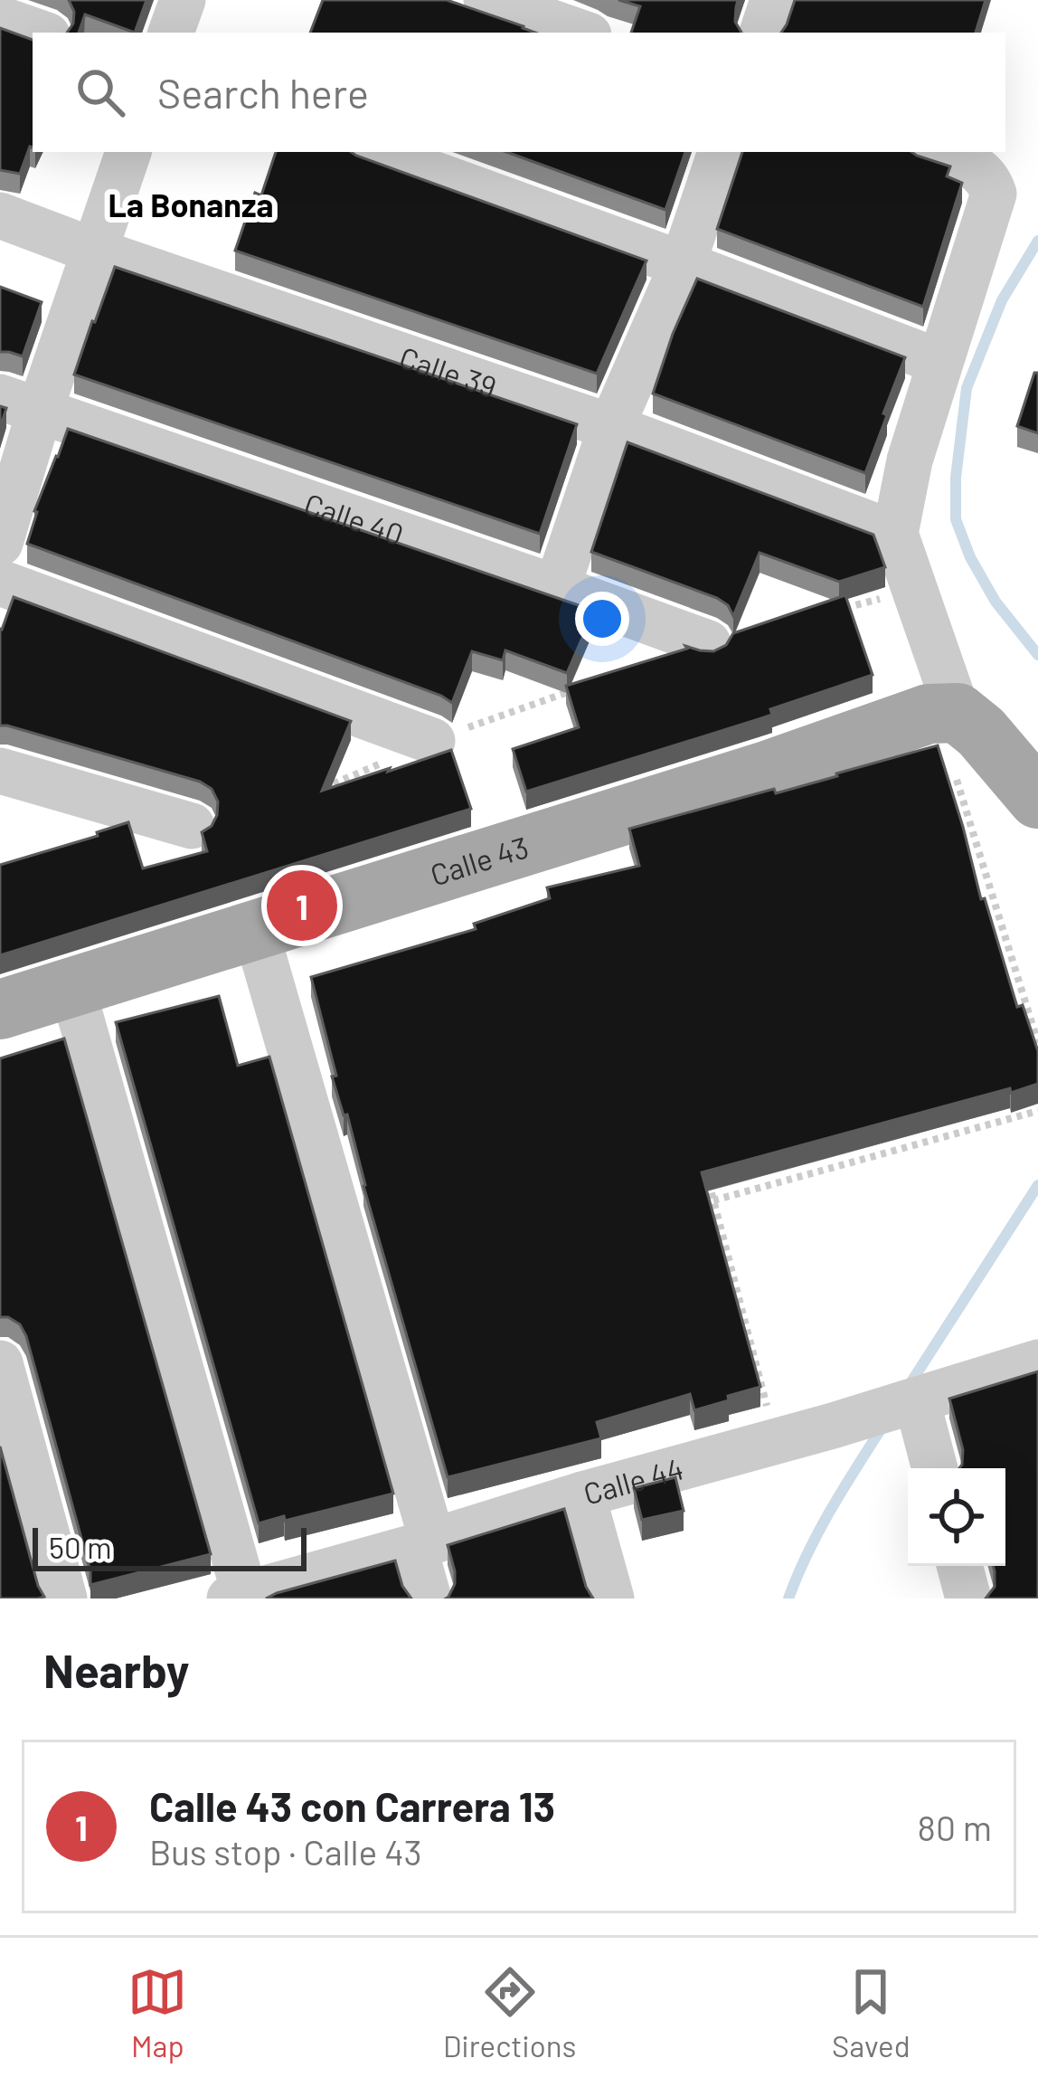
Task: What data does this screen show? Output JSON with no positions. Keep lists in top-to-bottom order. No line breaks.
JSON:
{"streets":{"main road":["Calle 43"],"street":["Calle 39","Calle 40","Calle 44"]},"districts":["La Bonanza"],"scale_bar":"50 m","page":{"search":"Search here","pins":"1","scale":"50 m","heading":"Nearby","list":[{"mark":"1","name":"Calle 43 con Carrera 13","note":"Bus stop · Calle 43","value":"80 m"}],"nav":["Map","Directions","Saved"]}}
